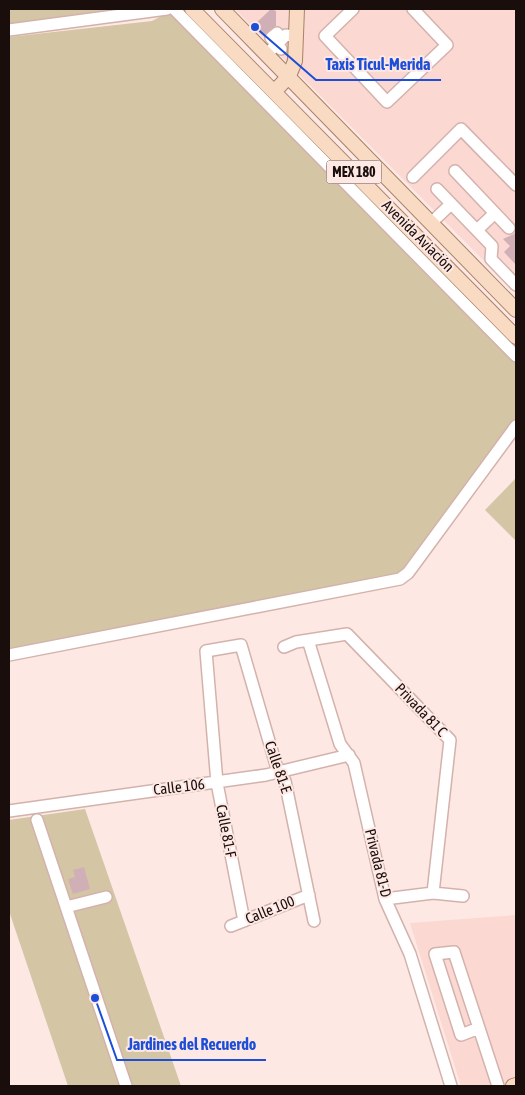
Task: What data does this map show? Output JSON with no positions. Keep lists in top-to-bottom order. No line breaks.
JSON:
{"streets":{"main road":["MEX 180","Avenida Aviación"],"street":["Privada 81 C","Calle 81-E","Calle 106","Calle 81-F","Privada 81-D","Calle 100"]},"crossings":[["Privada 81 C","Privada 81-D"],["Calle 81-E","Calle 106"],["Calle 81-E","Calle 81-F"],["Calle 81-E","Calle 100"],["Calle 106","Calle 81-F"],["Calle 106","Privada 81-D"],["Calle 81-F","Calle 100"]],"places":["Taxis Ticul-Merida","Jardines del Recuerdo"]}
